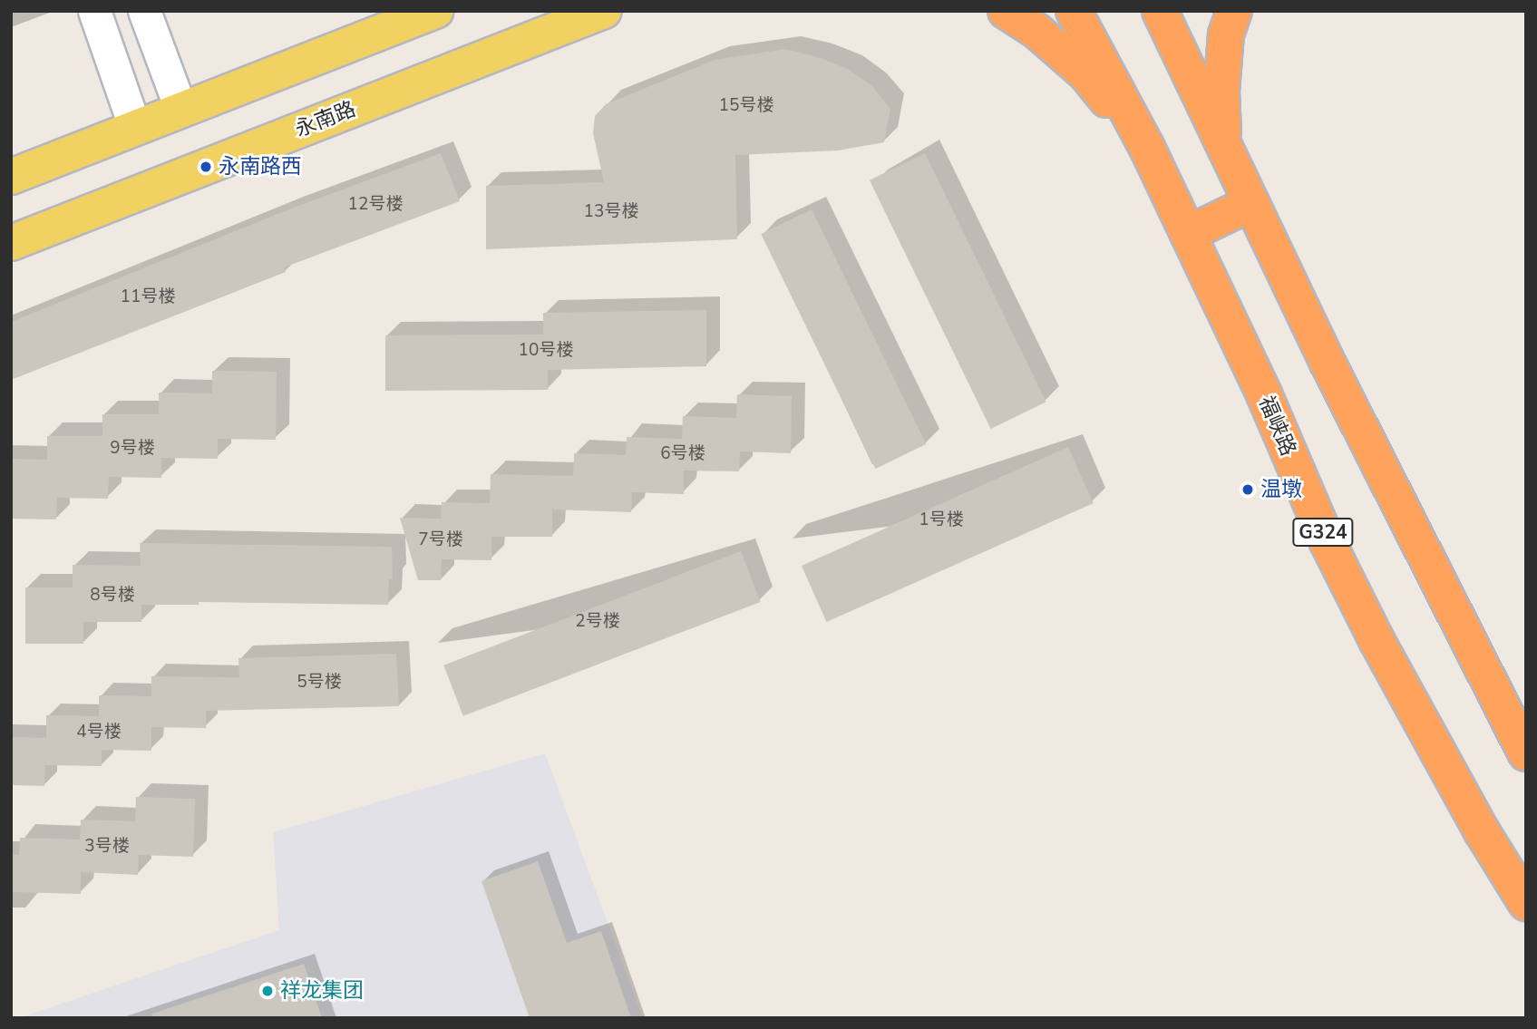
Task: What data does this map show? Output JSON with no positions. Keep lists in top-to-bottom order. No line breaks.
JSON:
{"streets":{"highway":["福峡路","G324"],"main road":["永南路"]},"places":["永南路西","温墩","祥龙集团"],"house_numbers":["15号楼","12号楼","13号楼","11号楼","10号楼","9号楼","6号楼","1号楼","7号楼","8号楼","2号楼","5号楼","4号楼","3号楼"]}
